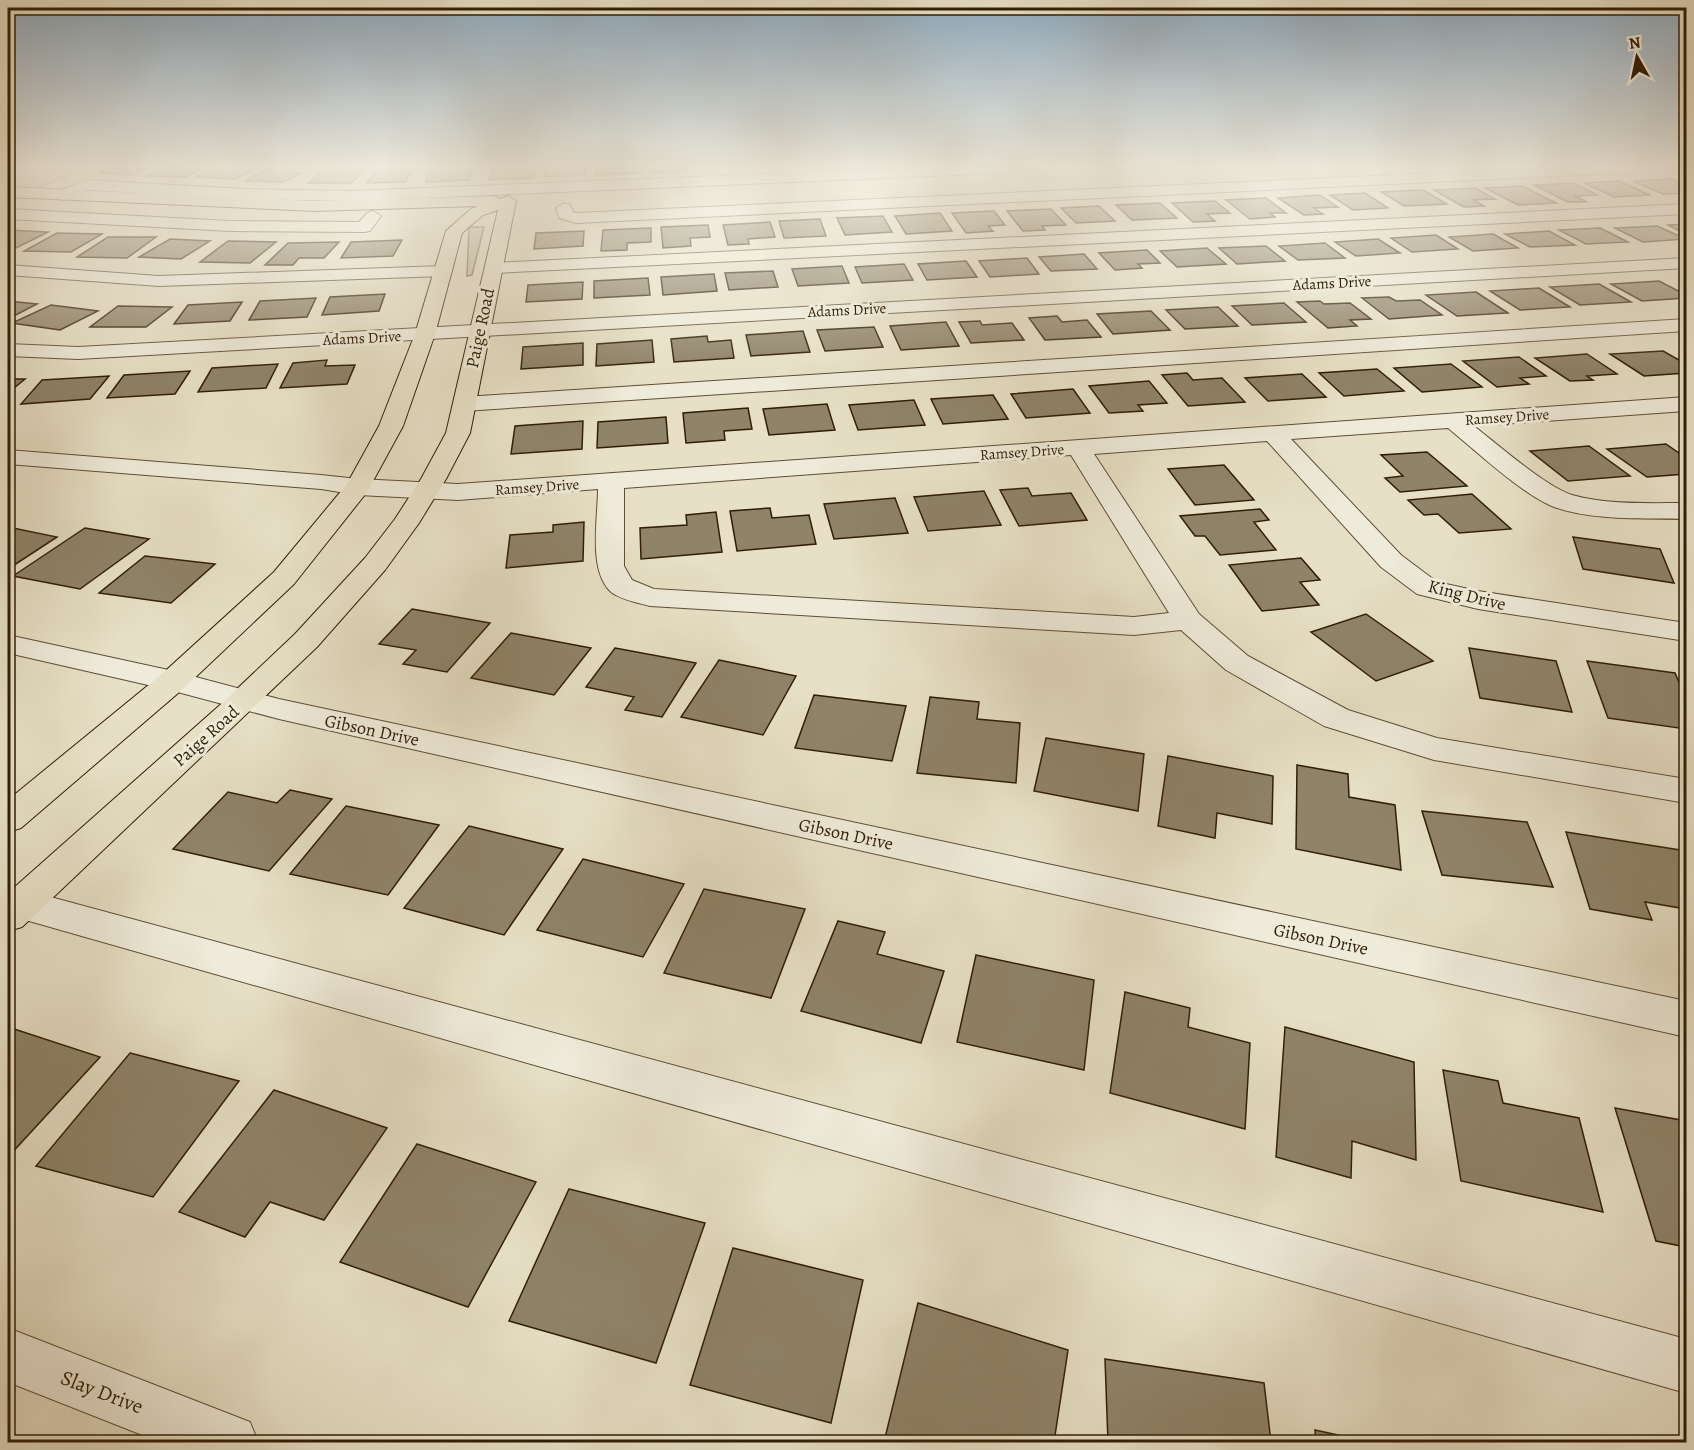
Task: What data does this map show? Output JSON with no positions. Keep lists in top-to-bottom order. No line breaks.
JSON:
{"streets":{"main road":["Paige Road"],"street":["Adams Drive","Ramsey Drive","King Drive","Gibson Drive","Slay Drive"]},"crossings":[["Adams Drive","Paige Road"],["Paige Road","Ramsey Drive"],["Paige Road","Gibson Drive"],["Ramsey Drive","King Drive"]],"north":"top"}
